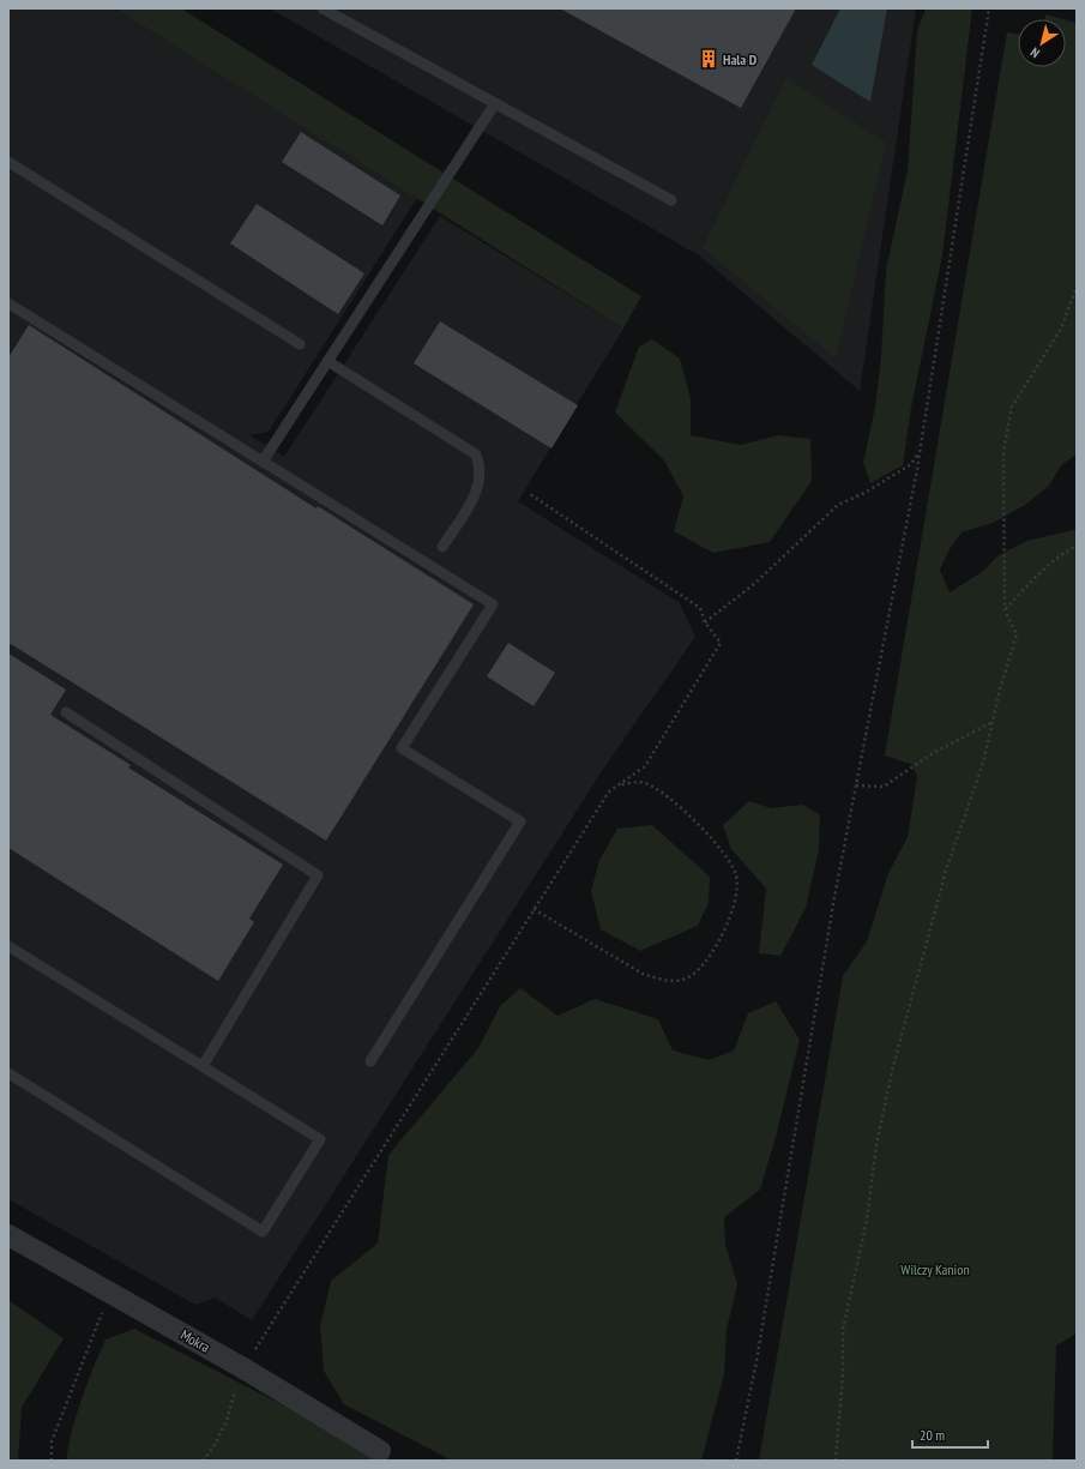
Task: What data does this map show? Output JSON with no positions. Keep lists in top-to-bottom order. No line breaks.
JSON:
{"streets":{"street":["Mokra"]},"parks":["Wilczy Kanion"],"places":{"building":["Hala D"]},"scale_bar":"20 m","north":"bottom left"}
